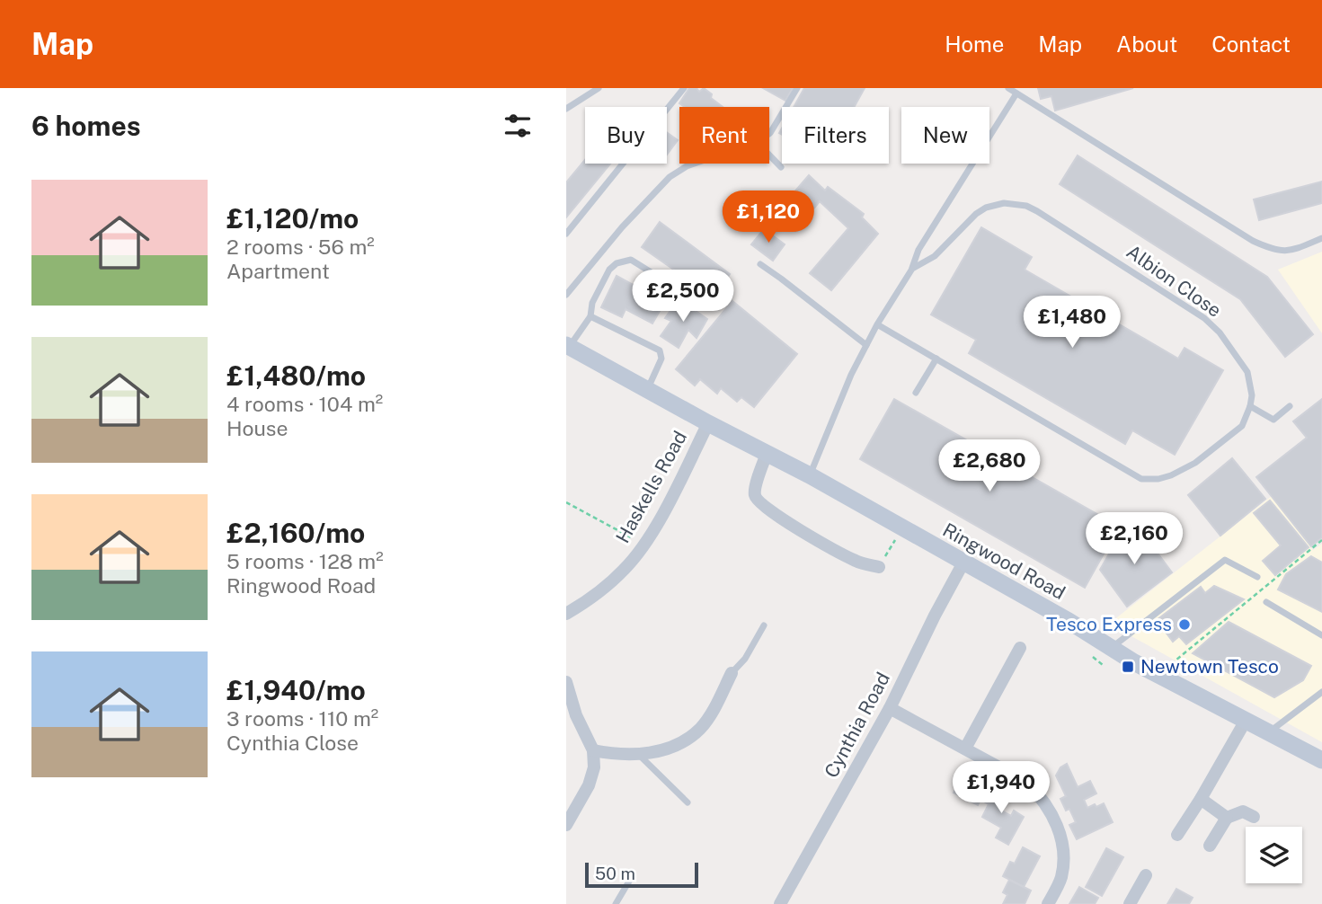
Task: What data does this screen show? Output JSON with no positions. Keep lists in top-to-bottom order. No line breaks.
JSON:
{"streets":{"main road":["Ringwood Road"],"street":["Haskells Road","Cynthia Road"],"lane":["Albion Close"]},"crossings":[["Albion Close","Ringwood Road"],["Haskells Road","Ringwood Road"],["Ringwood Road","Cynthia Road"]],"places":{"other":["Tesco Express"],"transit":["Newtown Tesco"]},"scale_bar":"50 m","page":{"header":"Map","nav":["Home","Map","About","Contact"],"heading":"6 homes","chip":["Buy","Rent","Filters","New"],"list":[{"name":"£1,120/mo","note":"2 rooms · 56 m² · Apartment"},{"name":"£1,480/mo","note":"4 rooms · 104 m² · House"},{"name":"£2,160/mo","note":"5 rooms · 128 m² · Ringwood Road"},{"name":"£1,940/mo","note":"3 rooms · 110 m² · Cynthia Close"}],"price":["£1,120","£2,500","£1,480","£2,680","£2,160","£1,940"],"scale":"50 m"}}
